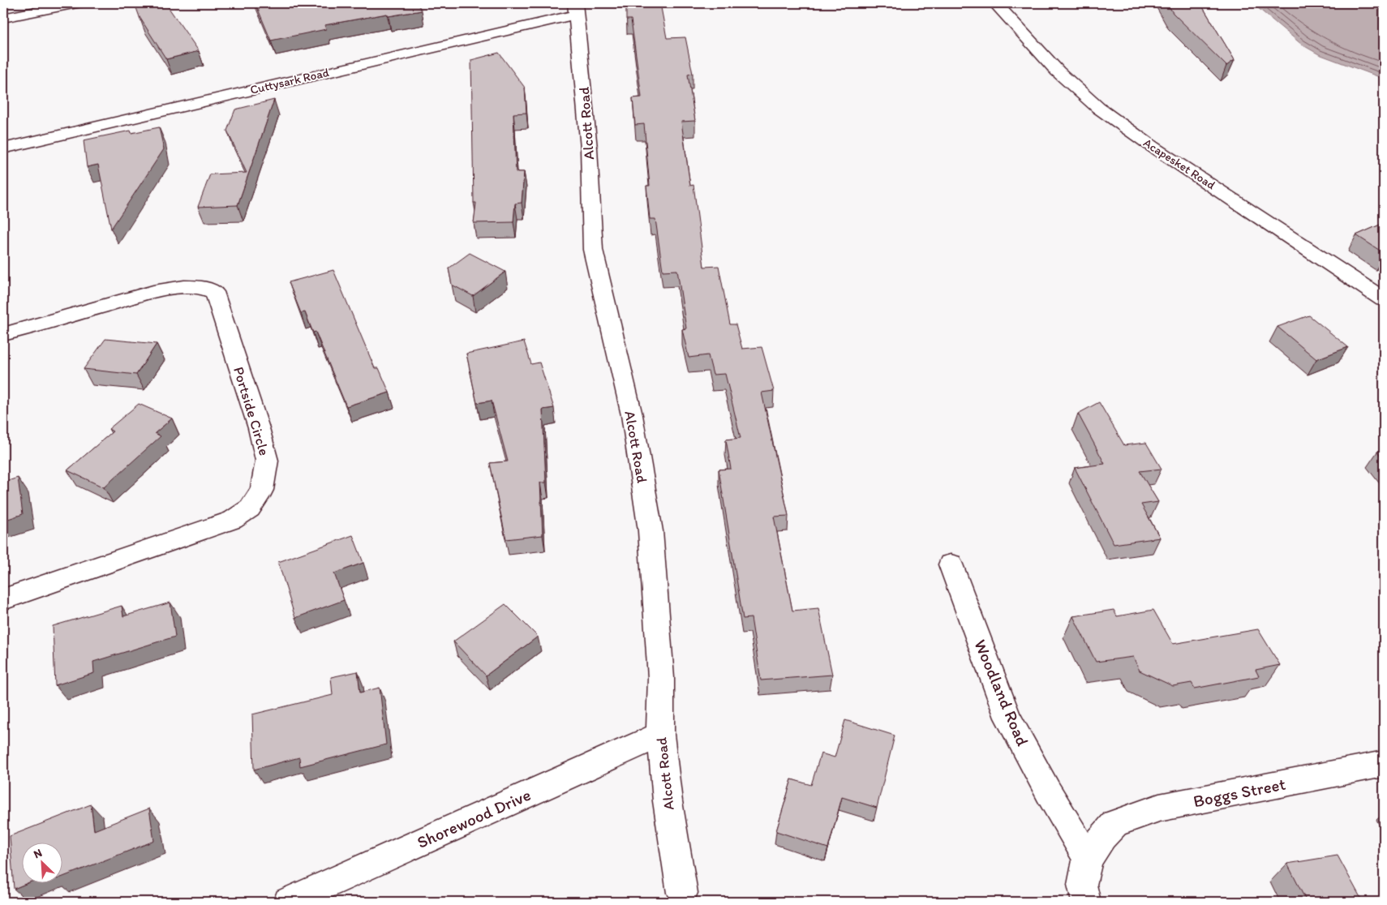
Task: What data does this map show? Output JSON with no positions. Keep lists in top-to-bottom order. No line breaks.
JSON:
{"streets":{"street":["Cuttysark Road","Alcott Road","Acapesket Road","Portside Circle","Woodland Road","Boggs Street","Shorewood Drive"]},"crossings":[["Cuttysark Road","Alcott Road"],["Alcott Road","Shorewood Drive"],["Woodland Road","Boggs Street"]],"north":"top left"}
